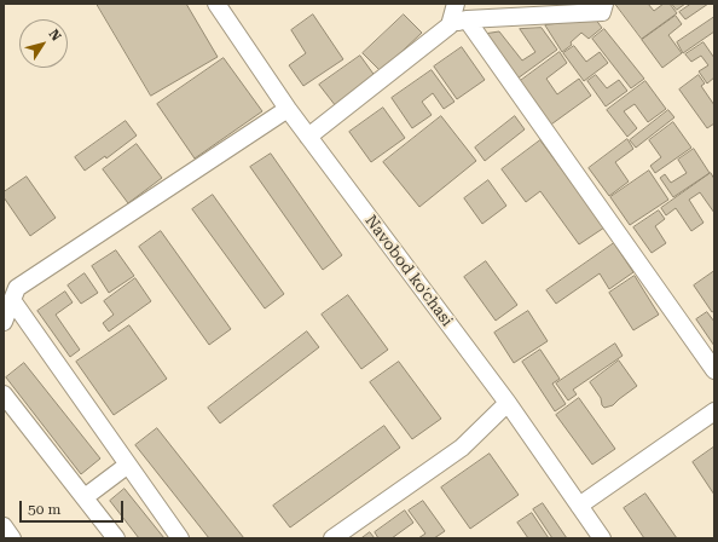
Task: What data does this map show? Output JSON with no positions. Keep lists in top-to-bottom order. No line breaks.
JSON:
{"streets":{"street":["Navobod ko'chasi"]},"scale_bar":"50 m","north":"top right"}
